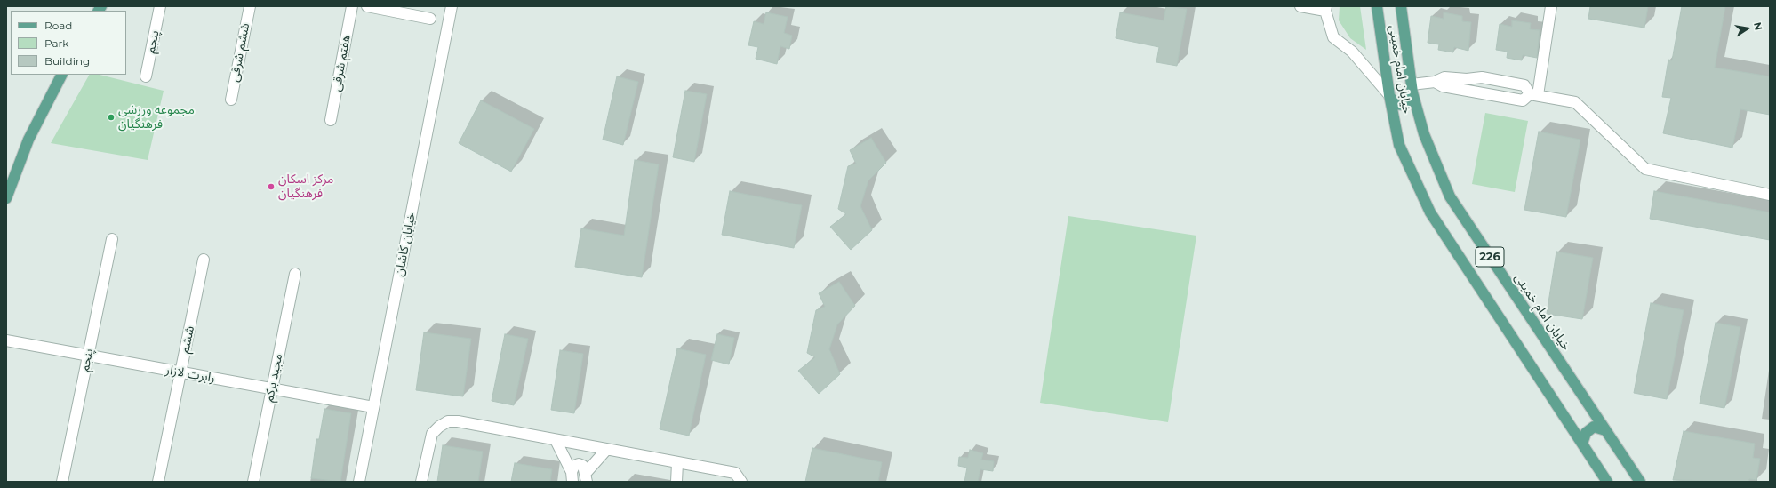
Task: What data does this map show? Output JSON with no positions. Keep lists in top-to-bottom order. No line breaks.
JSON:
{"streets":{"main road":["خیابان امام خمینی","226"],"street":["پنجم","ششم شرقی","هفتم شرقی","خیابان کاشان","ششم","رابرت لازار","مجید برکم"]},"crossings":[["پنجم","رابرت لازار"],["خیابان کاشان","رابرت لازار"],["ششم","رابرت لازار"],["رابرت لازار","مجید برکم"]],"places":["مجموعه ورزشی فرهنگیان","مرکز اسکان فرهنگیان"],"legend":["Road","Park","Building"],"north":"right"}
